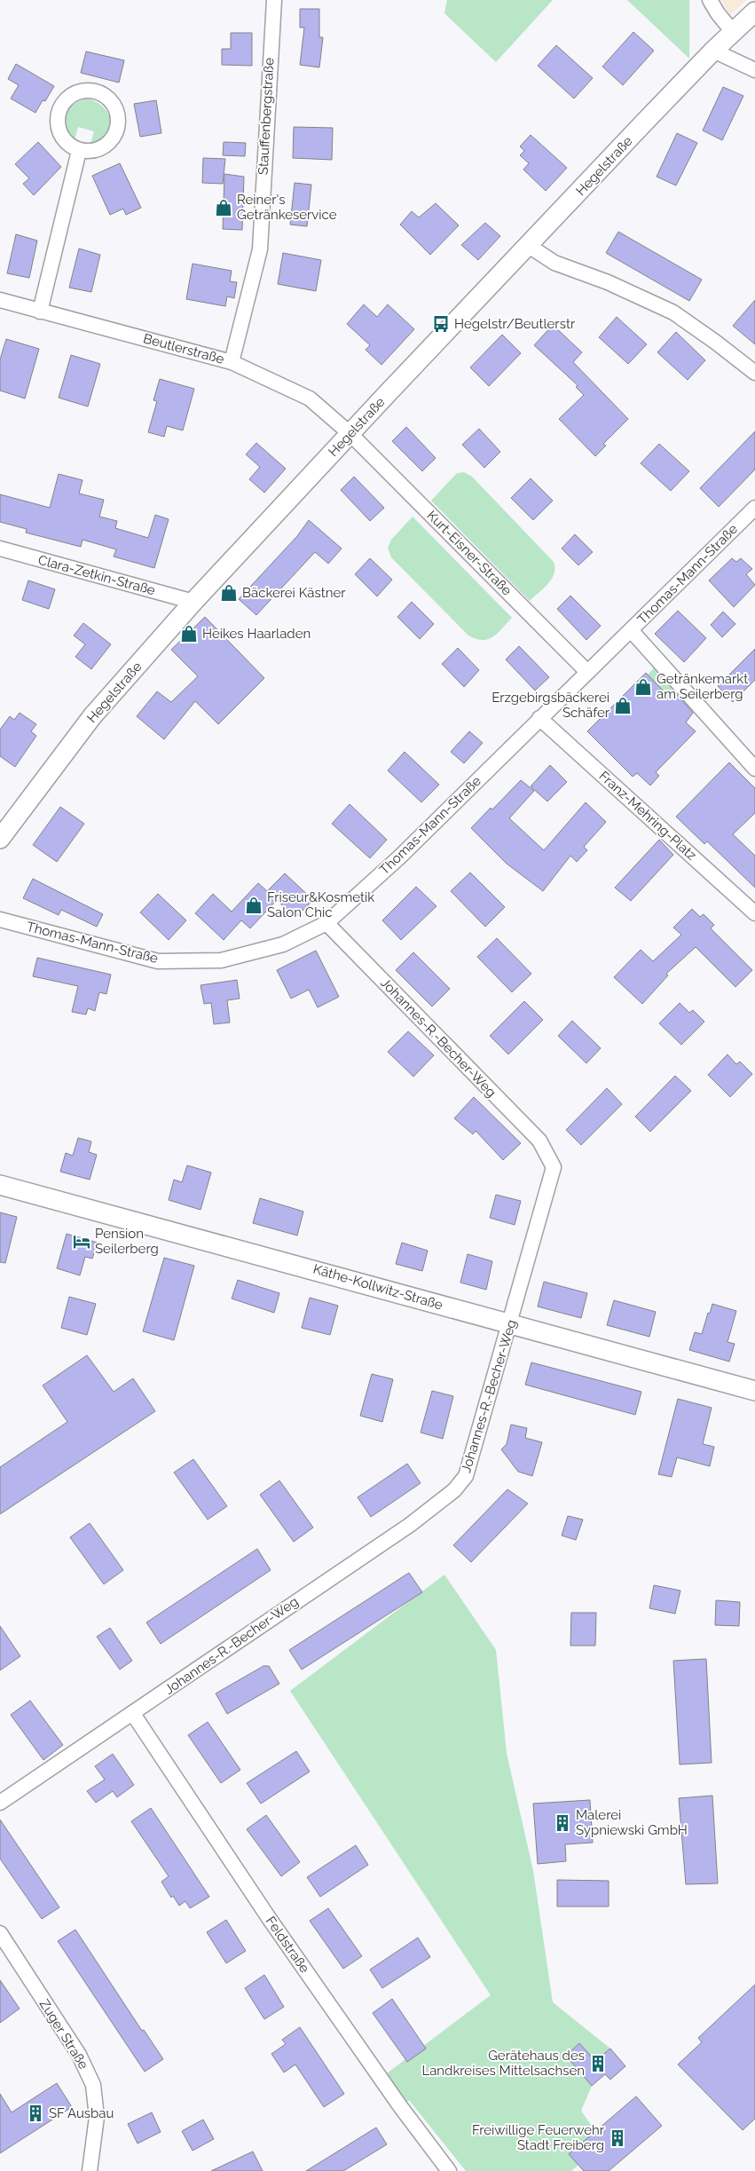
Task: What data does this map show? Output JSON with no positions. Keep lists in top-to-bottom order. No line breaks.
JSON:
{"streets":{"street":["Stauffenbergstraße","Hegelstraße","Beutlerstraße","Kurt-Eisner-Straße","Thomas-Mann-Straße","Clara-Zetkin-Straße","Franz-Mehring-Platz","Johannes-R.-Becher-Weg","Käthe-Kollwitz-Straße","Feldstraße","Zuger Straße"]},"crossings":[["Stauffenbergstraße","Beutlerstraße"],["Hegelstraße","Beutlerstraße"],["Hegelstraße","Kurt-Eisner-Straße"],["Hegelstraße","Clara-Zetkin-Straße"],["Beutlerstraße","Kurt-Eisner-Straße"],["Kurt-Eisner-Straße","Thomas-Mann-Straße"],["Thomas-Mann-Straße","Franz-Mehring-Platz"],["Thomas-Mann-Straße","Johannes-R.-Becher-Weg"],["Johannes-R.-Becher-Weg","Käthe-Kollwitz-Straße"],["Johannes-R.-Becher-Weg","Feldstraße"]],"places":{"shop":["Reiner's Getränkeservice","Bäckerei Kästner","Heikes Haarladen","Getränkemarkt am Seilerberg","Erzgebirgsbäckerei Schäfer","Friseur&Kosmetik Salon Chic"],"bus stop":["Hegelstr/Beutlerstr"],"hotel":["Pension Seilerberg"],"building":["Malerei Sypniewski GmbH","Gerätehaus des Landkreises Mittelsachsen","SF Ausbau","Freiwillige Feuerwehr Stadt Freiberg"]}}
